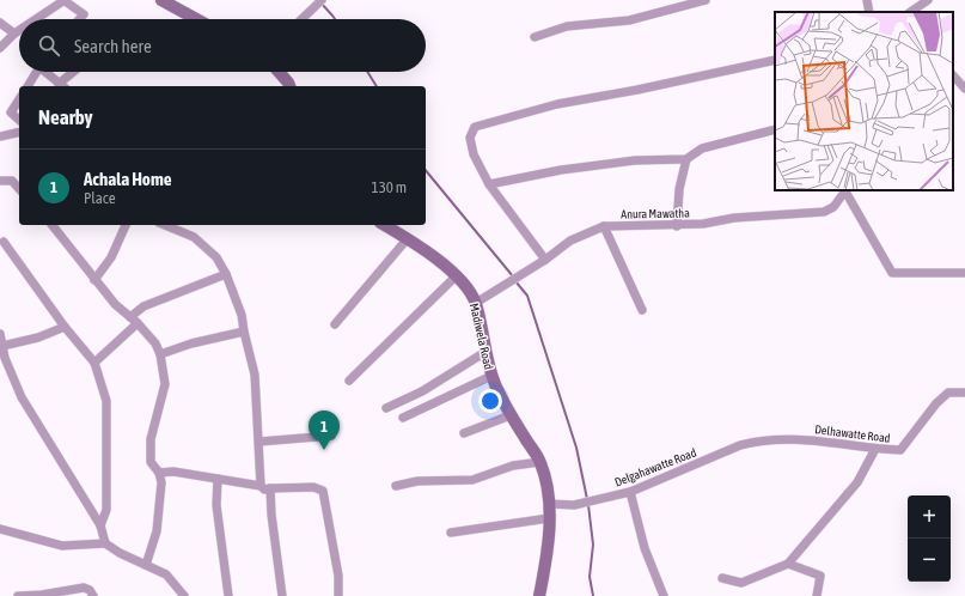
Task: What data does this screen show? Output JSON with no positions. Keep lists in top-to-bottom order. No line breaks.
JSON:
{"streets":{"main road":["Madiwela Road"],"street":["Anura Mawatha","Delhawatte Road","Delgahawatte Road"]},"crossings":[["Anura Mawatha","Madiwela Road"],["Madiwela Road","Delgahawatte Road"],["Delhawatte Road","Delgahawatte Road"]],"page":{"search":"Search here","heading":"Nearby","list":[{"mark":"1","name":"Achala Home","note":"Place","value":"130 m"}],"pins":"1","map_buttons":["+","−"]}}
